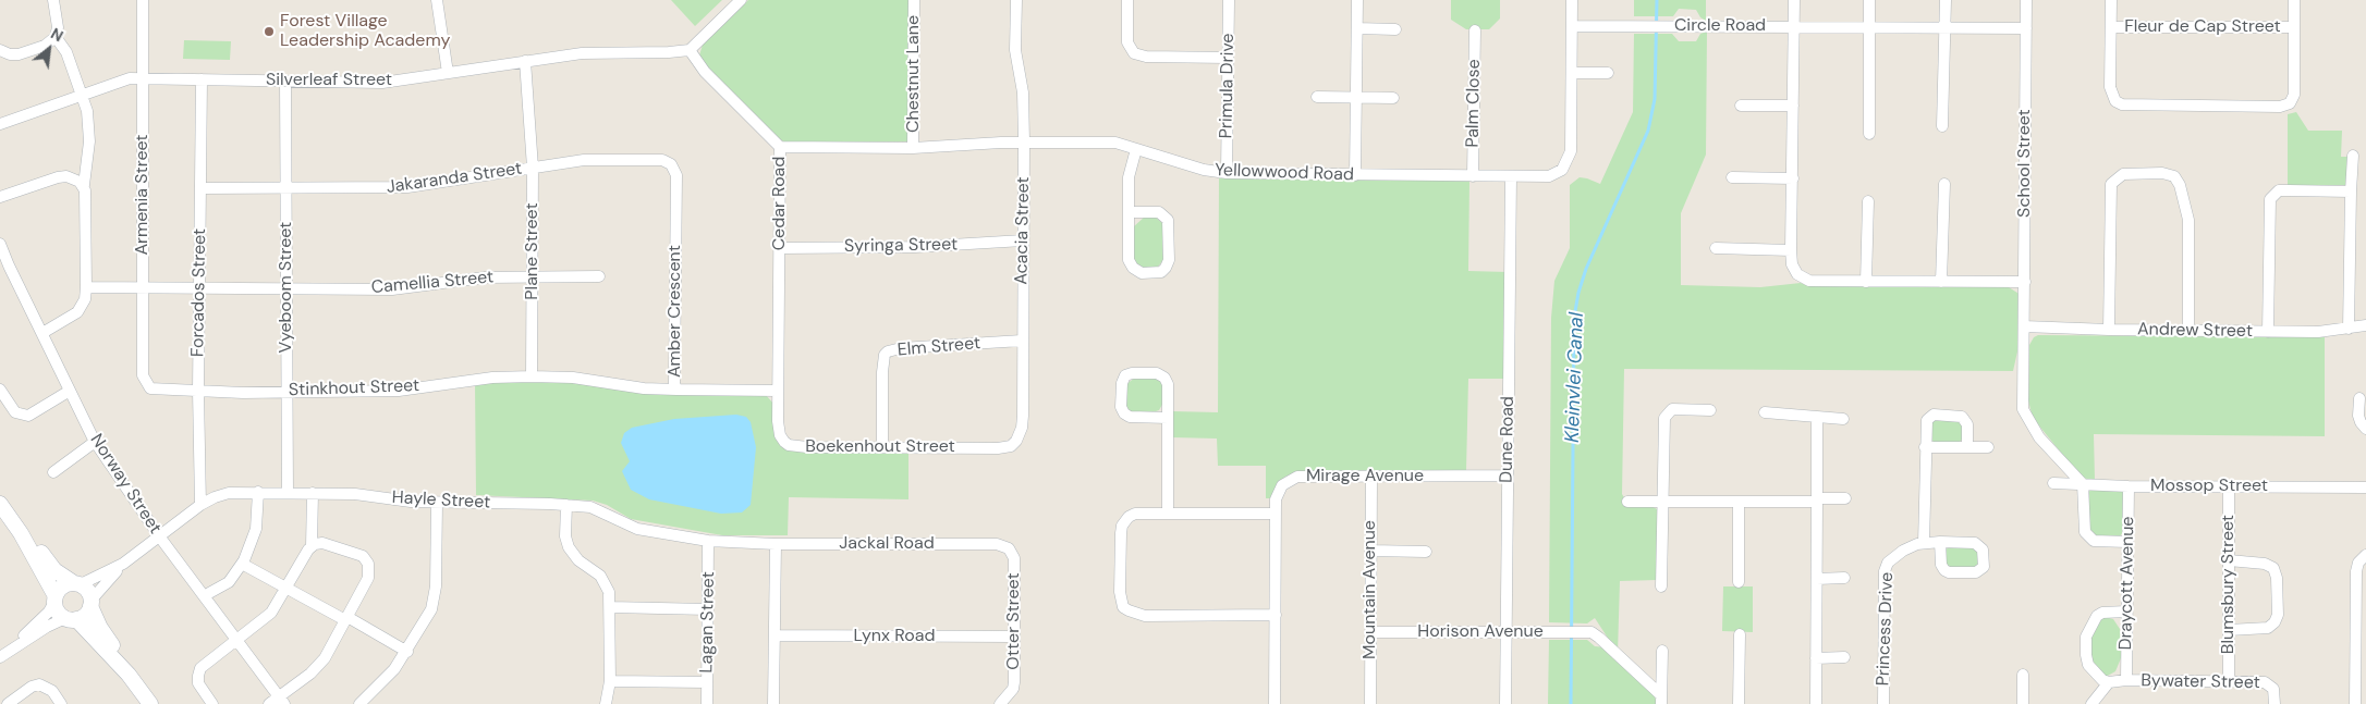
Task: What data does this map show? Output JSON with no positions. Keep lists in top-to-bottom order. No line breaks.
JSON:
{"streets":{"street":["Circle Road","Fleur de Cap Street","Chestnut Lane","Silverleaf Street","Primula Drive","Palm Close","School Street","Yellowwood Road","Jakaranda Street","Armenia Street","Cedar Road","Acacia Street","Syringa Street","Plane Street","Camellia Street","Vyeboom Street","Forcados Street","Amber Crescent","Andrew Street","Elm Street","Stinkhout Street","Dune Road","Boekenhout Street","Mirage Avenue","Norway Street","Mossop Street","Hayle Street","Jackal Road","Draycott Avenue","Blumsbury Street","Mountain Avenue","Otter Street","Lagan Street","Princess Drive","Horison Avenue","Lynx Road","Bywater Street"]},"crossings":[["Circle Road","School Street"],["Chestnut Lane","Yellowwood Road"],["Silverleaf Street","Armenia Street"],["Silverleaf Street","Cedar Road"],["Silverleaf Street","Plane Street"],["Silverleaf Street","Vyeboom Street"],["Silverleaf Street","Forcados Street"],["Primula Drive","Yellowwood Road"],["Palm Close","Yellowwood Road"],["School Street","Andrew Street"],["School Street","Mossop Street"],["Yellowwood Road","Cedar Road"],["Yellowwood Road","Acacia Street"],["Yellowwood Road","Dune Road"],["Jakaranda Street","Plane Street"],["Jakaranda Street","Vyeboom Street"],["Jakaranda Street","Forcados Street"],["Jakaranda Street","Amber Crescent"],["Armenia Street","Camellia Street"],["Armenia Street","Stinkhout Street"],["Cedar Road","Syringa Street"],["Cedar Road","Amber Crescent"],["Cedar Road","Boekenhout Street"],["Acacia Street","Syringa Street"],["Acacia Street","Elm Street"],["Acacia Street","Boekenhout Street"],["Plane Street","Camellia Street"],["Plane Street","Stinkhout Street"],["Camellia Street","Vyeboom Street"],["Camellia Street","Forcados Street"],["Vyeboom Street","Stinkhout Street"],["Vyeboom Street","Hayle Street"],["Forcados Street","Stinkhout Street"],["Forcados Street","Hayle Street"],["Amber Crescent","Stinkhout Street"],["Amber Crescent","Boekenhout Street"],["Elm Street","Boekenhout Street"],["Dune Road","Mirage Avenue"],["Dune Road","Horison Avenue"],["Mirage Avenue","Mountain Avenue"],["Norway Street","Hayle Street"],["Mossop Street","Draycott Avenue"],["Mossop Street","Blumsbury Street"],["Hayle Street","Jackal Road"],["Hayle Street","Lagan Street"],["Jackal Road","Otter Street"],["Draycott Avenue","Bywater Street"],["Blumsbury Street","Bywater Street"],["Mountain Avenue","Horison Avenue"],["Otter Street","Lynx Road"]],"water":["Kleinvlei Canal"],"places":["Forest Village Leadership Academy"],"north":"top right"}
